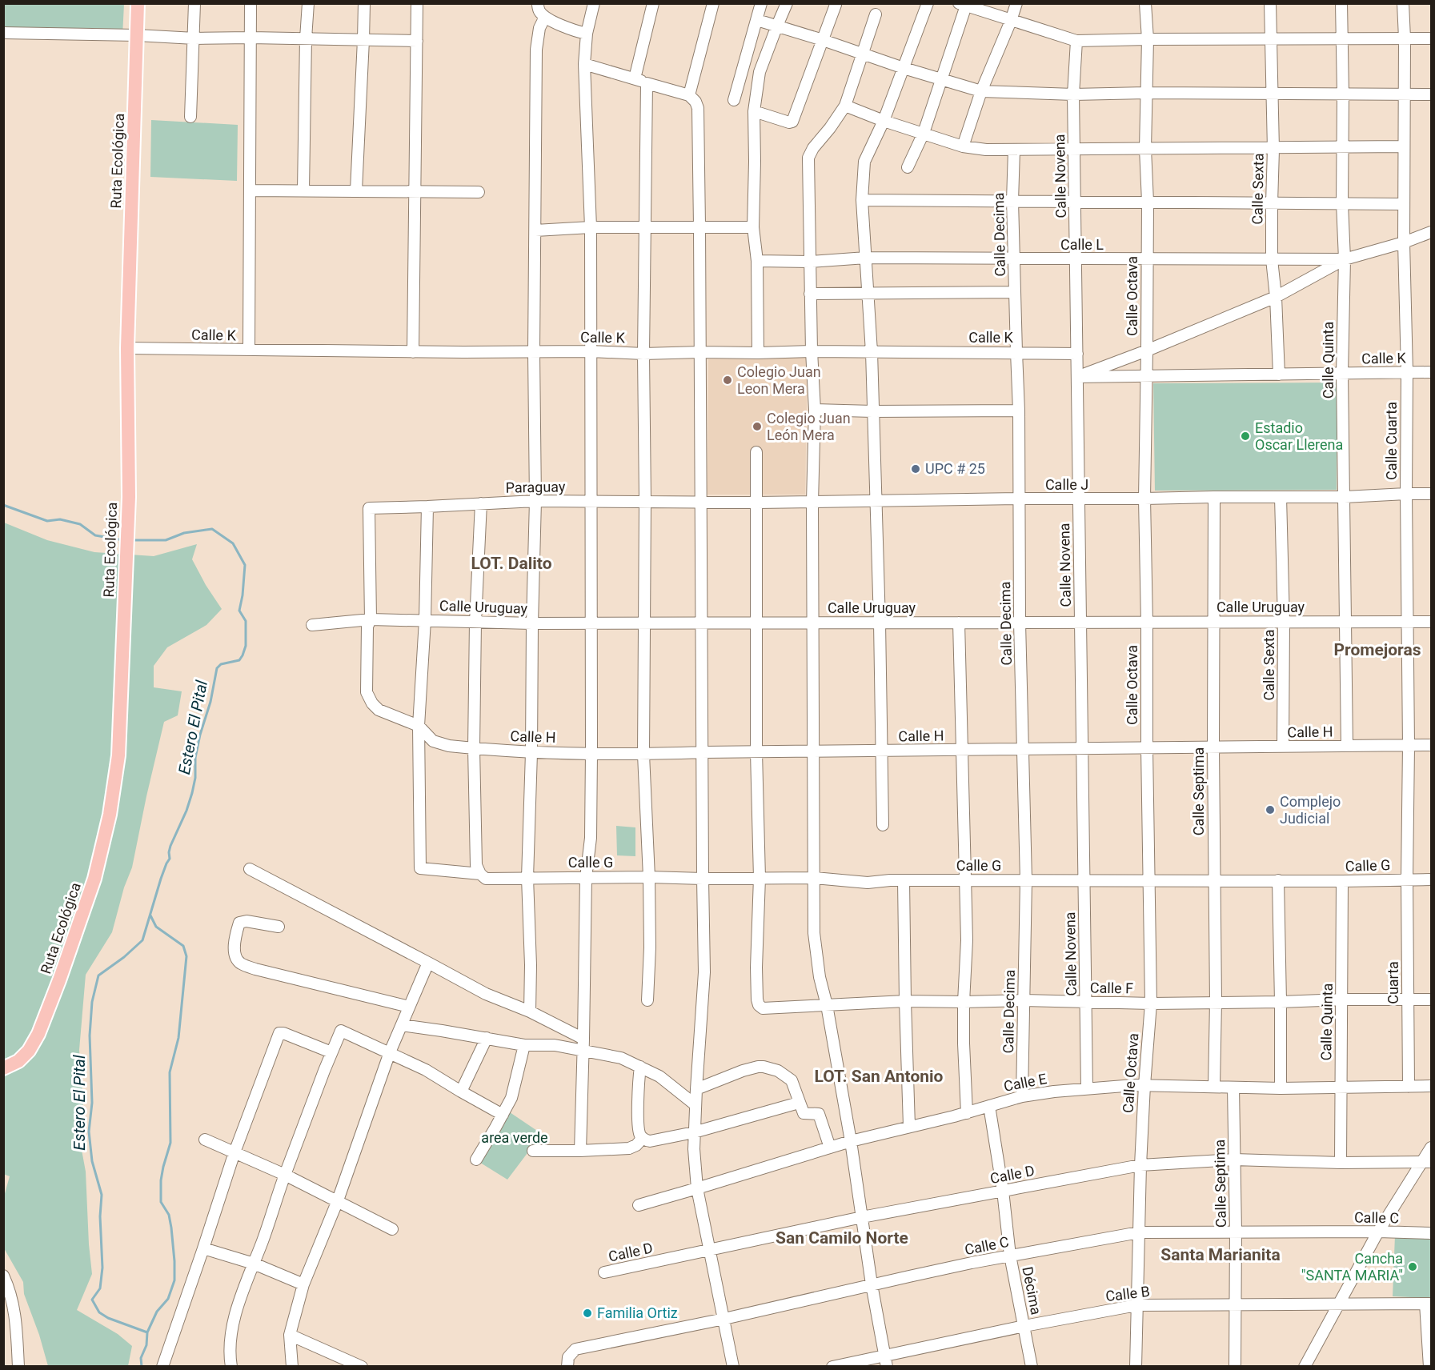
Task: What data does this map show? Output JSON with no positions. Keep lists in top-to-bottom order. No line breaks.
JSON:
{"streets":{"main road":["Ruta Ecológica"],"street":["Calle Novena","Calle Sexta","Calle Decima","Calle L","Calle Octava","Calle K","Calle Quinta","Calle Cuarta","Calle J","Paraguay","Calle Uruguay","Calle H","Calle Septima","Calle G","Cuarta","Calle F","Calle E","Calle D","Calle C","Décima","Calle B"]},"crossings":[["Ruta Ecológica","Calle K"],["Calle Novena","Calle L"],["Calle Novena","Calle K"],["Calle Novena","Calle J"],["Calle Novena","Calle Uruguay"],["Calle Novena","Calle H"],["Calle Novena","Calle G"],["Calle Novena","Calle F"],["Calle Novena","Calle E"],["Calle Sexta","Calle L"],["Calle Sexta","Calle K"],["Calle Sexta","Calle J"],["Calle Sexta","Calle Uruguay"],["Calle Sexta","Calle H"],["Calle Decima","Calle L"],["Calle Decima","Calle K"],["Calle Decima","Calle J"],["Calle Decima","Calle Uruguay"],["Calle Decima","Calle H"],["Calle Decima","Calle G"],["Calle Decima","Calle F"],["Calle Decima","Calle E"],["Calle L","Calle Octava"],["Calle L","Calle Quinta"],["Calle L","Calle Cuarta"],["Calle Octava","Calle K"],["Calle Octava","Calle J"],["Calle Octava","Calle Uruguay"],["Calle Octava","Calle H"],["Calle Octava","Calle G"],["Calle Octava","Calle F"],["Calle Octava","Calle E"],["Calle Octava","Calle D"],["Calle Octava","Calle C"],["Calle Octava","Calle B"],["Calle K","Calle Quinta"],["Calle K","Calle Cuarta"],["Calle Quinta","Calle J"],["Calle Quinta","Calle Uruguay"],["Calle Quinta","Calle H"],["Calle Quinta","Calle G"],["Calle Quinta","Calle F"],["Calle Quinta","Calle E"],["Calle Quinta","Calle D"],["Calle Cuarta","Calle J"],["Calle Cuarta","Calle Uruguay"],["Calle Cuarta","Calle H"],["Calle Cuarta","Calle G"],["Calle Cuarta","Cuarta"],["Calle J","Paraguay"],["Calle J","Calle Septima"],["Paraguay","Calle Uruguay"],["Calle Uruguay","Calle Septima"],["Calle H","Calle Septima"],["Calle H","Calle G"],["Calle Septima","Calle G"],["Calle Septima","Calle F"],["Calle Septima","Calle E"],["Calle Septima","Calle D"],["Calle Septima","Calle C"],["Calle Septima","Calle B"],["Calle G","Cuarta"],["Calle G","Calle F"],["Cuarta","Calle F"],["Cuarta","Calle E"],["Calle E","Décima"],["Calle D","Décima"],["Calle C","Décima"],["Décima","Calle B"]],"districts":["LOT. Dalito","Promejoras","LOT. San Antonio","San Camilo Norte","Santa Marianita"],"water":["Estero El Pital"],"parks":["area verde"],"places":["Colegio Juan Leon Mera","Colegio Juan León Mera","Estadio Oscar Llerena","UPC # 25","Complejo Judicial","Cancha \"SANTA MARIA\"","Familia Ortiz"]}
